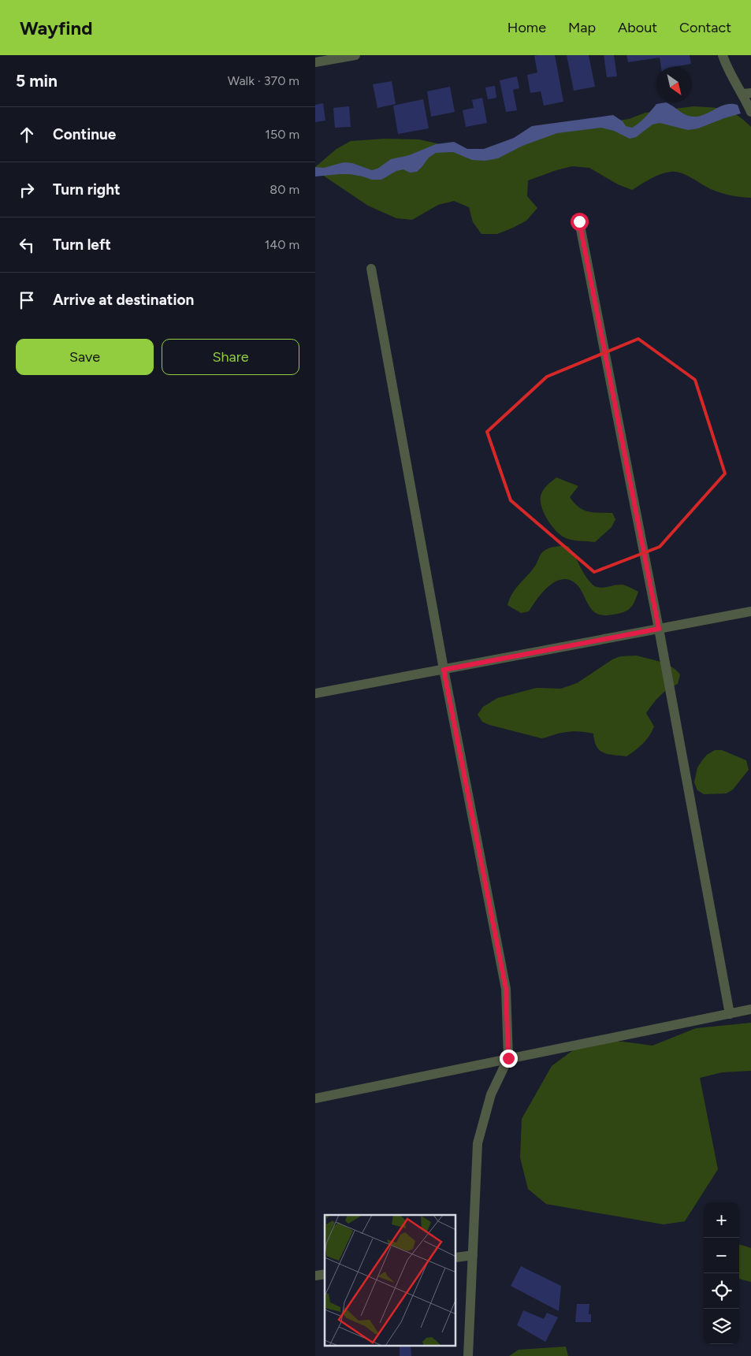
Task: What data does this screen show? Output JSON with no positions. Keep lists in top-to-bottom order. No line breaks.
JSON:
{"north":"bottom right","page":{"header":"Wayfind","nav":["Home","Map","About","Contact"],"heading":["5 min","Walk · 370 m"],"list":[["Continue","150 m"],["Turn right","80 m"],["Turn left","140 m"],"Arrive at destination"],"buttons":["Save","Share"],"map_buttons":["+","−"]}}
